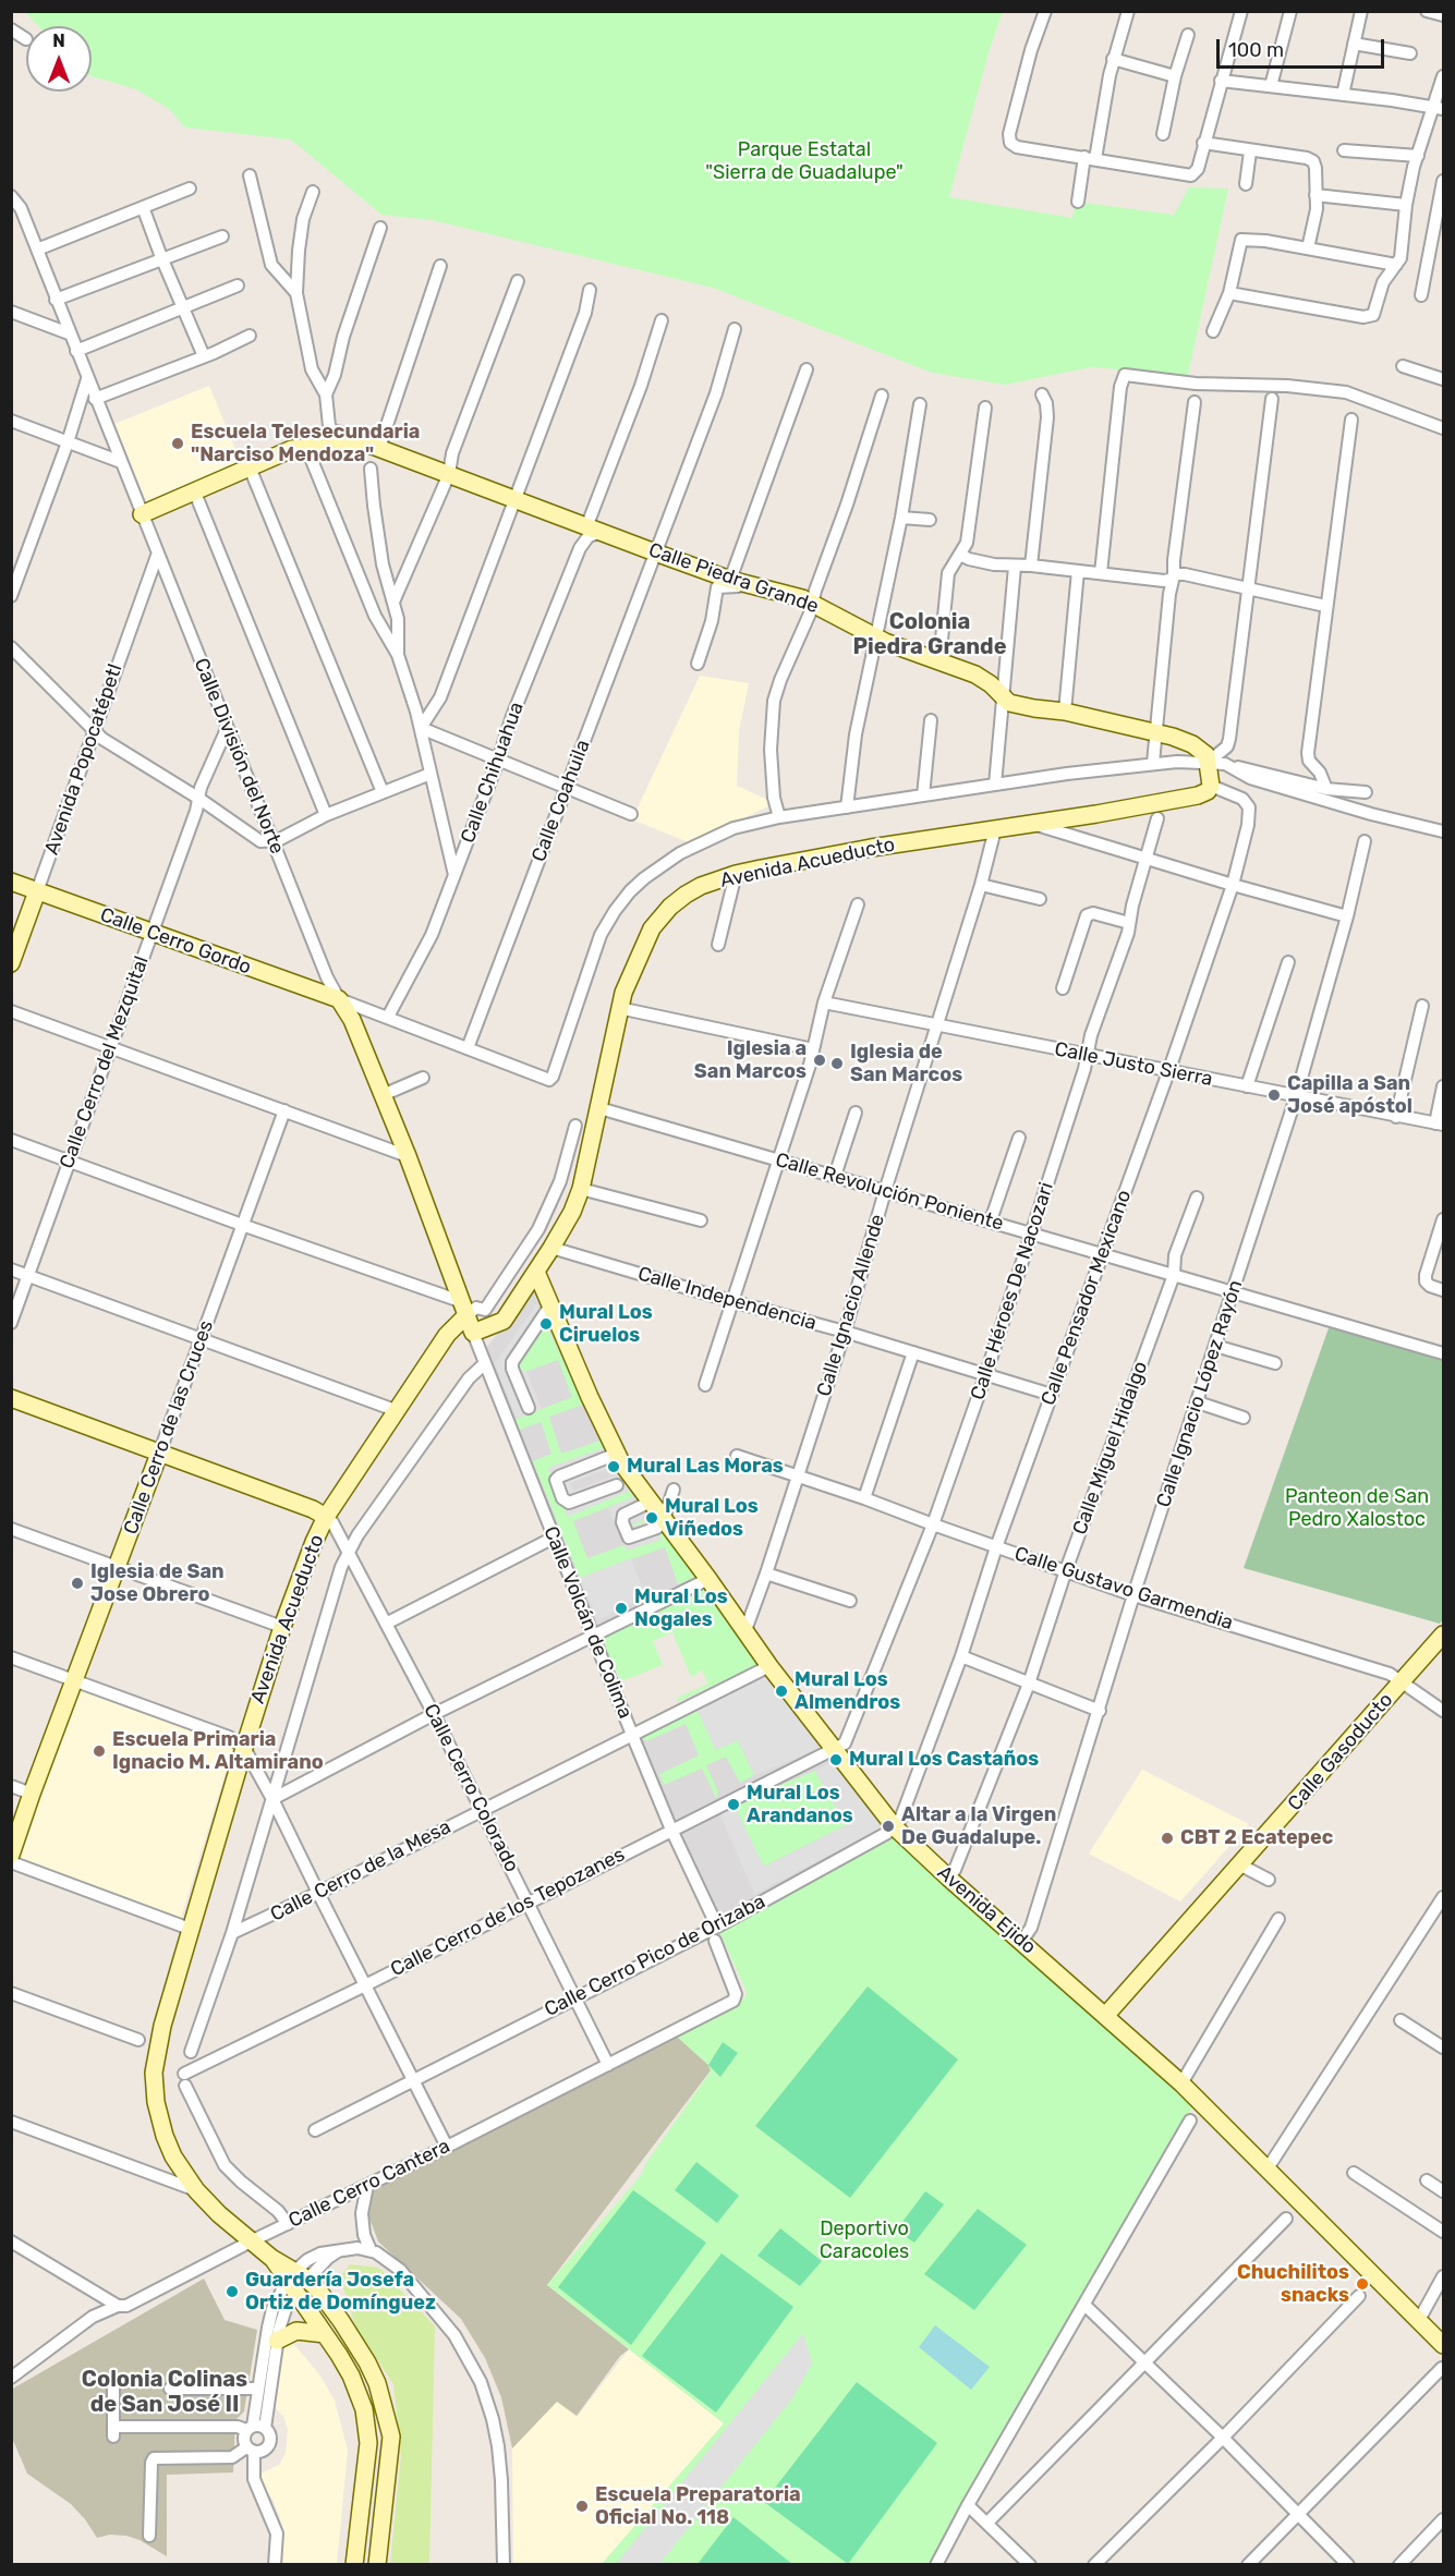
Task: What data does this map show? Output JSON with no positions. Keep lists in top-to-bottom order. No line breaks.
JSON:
{"streets":{"main road":["Calle Piedra Grande","Calle División del Norte","Avenida Popocatépetl","Avenida Acueducto","Calle Cerro Gordo","Calle Cerro de las Cruces","Calle Volcán de Colima","Calle Gasoducto","Avenida Ejido"],"street":["Calle Chihuahua","Calle Coahuila","Calle Cerro del Mezquital","Calle Justo Sierra","Calle Revolución Poniente","Calle Héroes De Nacozari","Calle Pensador Mexicano","Calle Independencia","Calle Ignacio Allende","Calle Ignacio López Rayón","Calle Miguel Hidalgo","Calle Gustavo Garmendia","Calle Cerro Colorado","Calle Cerro de la Mesa","Calle Cerro de los Tepozanes","Calle Cerro Pico de Orizaba","Calle Cerro Cantera"]},"crossings":[["Calle Piedra Grande","Calle División del Norte"],["Calle Piedra Grande","Calle Chihuahua"],["Calle Piedra Grande","Calle Coahuila"],["Calle División del Norte","Avenida Popocatépetl"],["Calle División del Norte","Avenida Acueducto"],["Calle División del Norte","Calle Cerro Gordo"],["Calle División del Norte","Calle Cerro del Mezquital"],["Calle División del Norte","Calle Volcán de Colima"],["Avenida Popocatépetl","Calle Cerro Gordo"],["Avenida Acueducto","Calle Revolución Poniente"],["Avenida Acueducto","Calle Pensador Mexicano"],["Avenida Acueducto","Calle Independencia"],["Avenida Acueducto","Calle Ignacio Allende"],["Avenida Acueducto","Calle Volcán de Colima"],["Avenida Acueducto","Calle Cerro Colorado"],["Avenida Acueducto","Calle Cerro de la Mesa"],["Avenida Acueducto","Avenida Ejido"],["Avenida Acueducto","Calle Cerro Cantera"],["Calle Cerro Gordo","Calle Cerro del Mezquital"],["Calle Justo Sierra","Calle Héroes De Nacozari"],["Calle Justo Sierra","Calle Pensador Mexicano"],["Calle Justo Sierra","Calle Ignacio Allende"],["Calle Justo Sierra","Calle Ignacio López Rayón"],["Calle Revolución Poniente","Calle Héroes De Nacozari"],["Calle Revolución Poniente","Calle Pensador Mexicano"],["Calle Revolución Poniente","Calle Ignacio Allende"],["Calle Revolución Poniente","Calle Ignacio López Rayón"],["Calle Revolución Poniente","Calle Miguel Hidalgo"],["Calle Héroes De Nacozari","Calle Independencia"],["Calle Héroes De Nacozari","Calle Gustavo Garmendia"],["Calle Héroes De Nacozari","Avenida Ejido"],["Calle Héroes De Nacozari","Calle Cerro de los Tepozanes"],["Calle Pensador Mexicano","Calle Independencia"],["Calle Pensador Mexicano","Calle Gustavo Garmendia"],["Calle Pensador Mexicano","Avenida Ejido"],["Calle Pensador Mexicano","Calle Cerro Pico de Orizaba"],["Calle Independencia","Calle Ignacio Allende"],["Calle Ignacio Allende","Calle Gustavo Garmendia"],["Calle Ignacio Allende","Avenida Ejido"],["Calle Ignacio López Rayón","Calle Gustavo Garmendia"],["Calle Ignacio López Rayón","Avenida Ejido"],["Calle Miguel Hidalgo","Calle Gustavo Garmendia"],["Calle Miguel Hidalgo","Avenida Ejido"],["Calle Gustavo Garmendia","Calle Gasoducto"],["Calle Volcán de Colima","Calle Cerro de la Mesa"],["Calle Volcán de Colima","Calle Cerro de los Tepozanes"],["Calle Volcán de Colima","Calle Cerro Pico de Orizaba"],["Calle Gasoducto","Avenida Ejido"],["Calle Cerro Colorado","Calle Cerro de la Mesa"],["Calle Cerro Colorado","Calle Cerro de los Tepozanes"],["Calle Cerro Colorado","Calle Cerro Pico de Orizaba"],["Calle Cerro Colorado","Calle Cerro Cantera"],["Calle Cerro de la Mesa","Avenida Ejido"],["Avenida Ejido","Calle Cerro de los Tepozanes"],["Avenida Ejido","Calle Cerro Pico de Orizaba"],["Calle Cerro de los Tepozanes","Calle Cerro Cantera"]],"districts":["Colonia Piedra Grande","Colonia Colinas de San José II"],"parks":["Parque Estatal \"Sierra de Guadalupe\"","Panteon de San Pedro Xalostoc","Deportivo Caracoles"],"places":["Escuela Telesecundaria \"Narciso Mendoza\"","Iglesia a San Marcos","Iglesia de San Marcos","Capilla a San José apóstol","Mural Los Ciruelos","Mural Las Moras","Mural Los Viñedos","Iglesia de San Jose Obrero","Mural Los Nogales","Mural Los Almendros","Escuela Primaria Ignacio M. Altamirano","Mural Los Castaños","Mural Los Arandanos","Altar a la Virgen De Guadalupe.","CBT 2 Ecatepec","Chuchilitos snacks","Guardería Josefa Ortiz de Domínguez","Escuela Preparatoria Oficial No. 118"],"scale_bar":"100 m","north":"top"}
